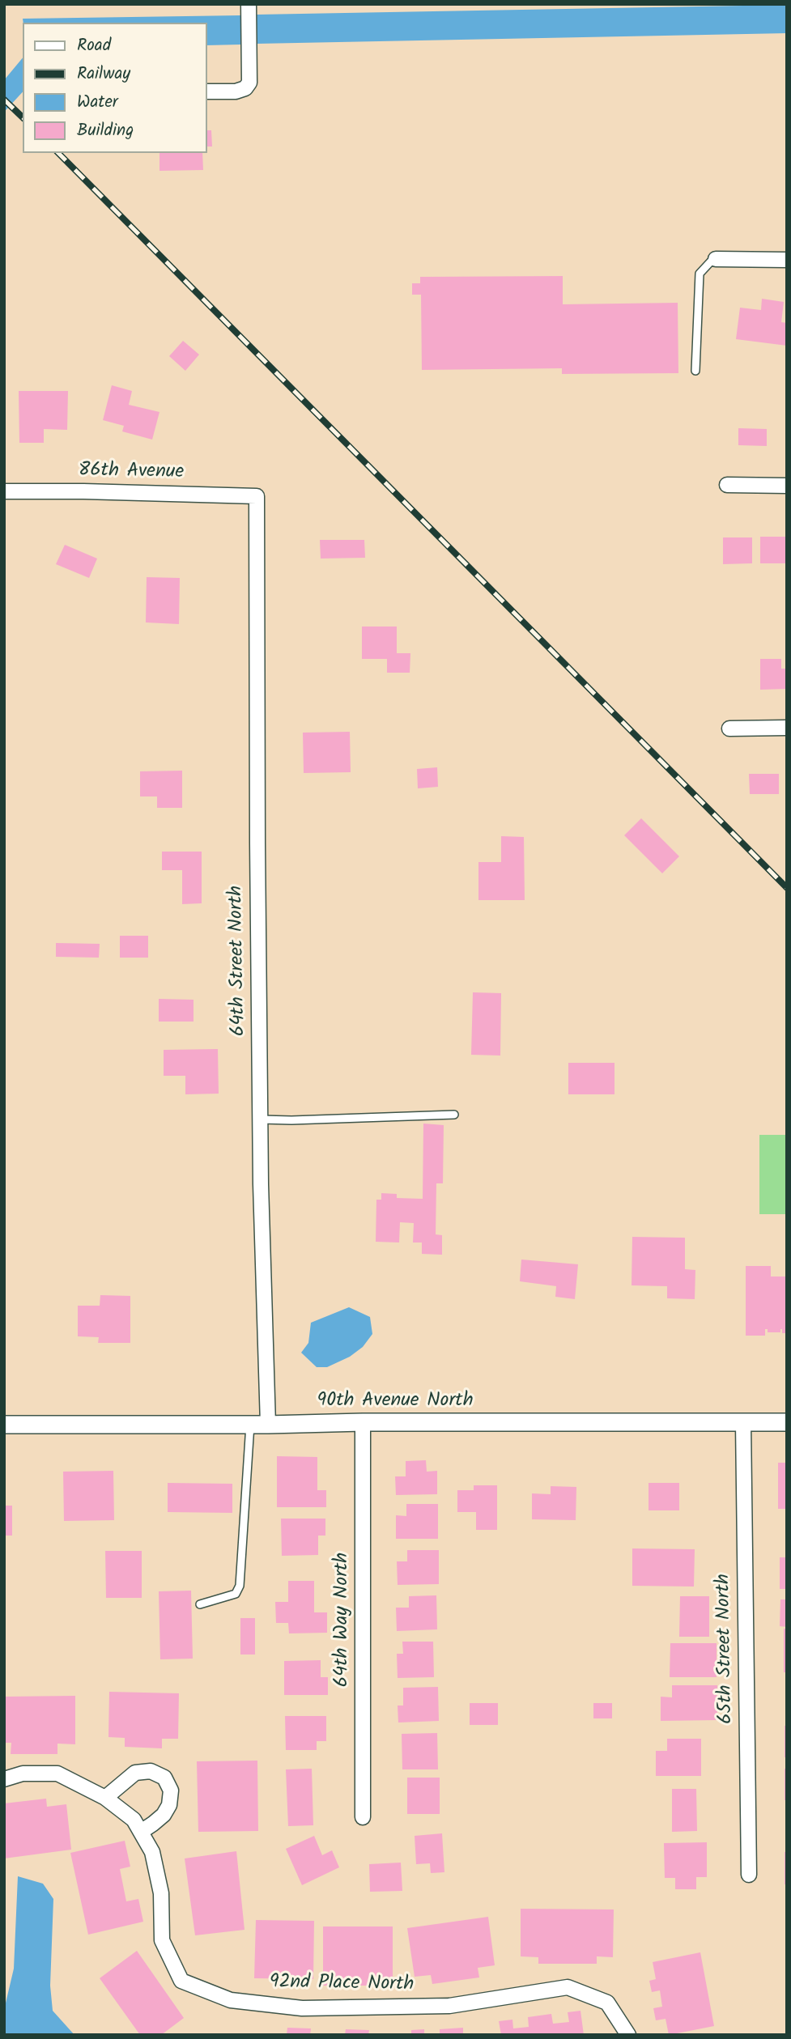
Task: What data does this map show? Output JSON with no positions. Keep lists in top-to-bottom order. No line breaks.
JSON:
{"streets":{"street":["86th Avenue","64th Street North","90th Avenue North","64th Way North","65th Street North","92nd Place North"]},"crossings":[["86th Avenue","64th Street North"],["64th Street North","90th Avenue North"],["90th Avenue North","64th Way North"],["90th Avenue North","65th Street North"]],"legend":["Road","Railway","Water","Building"]}
